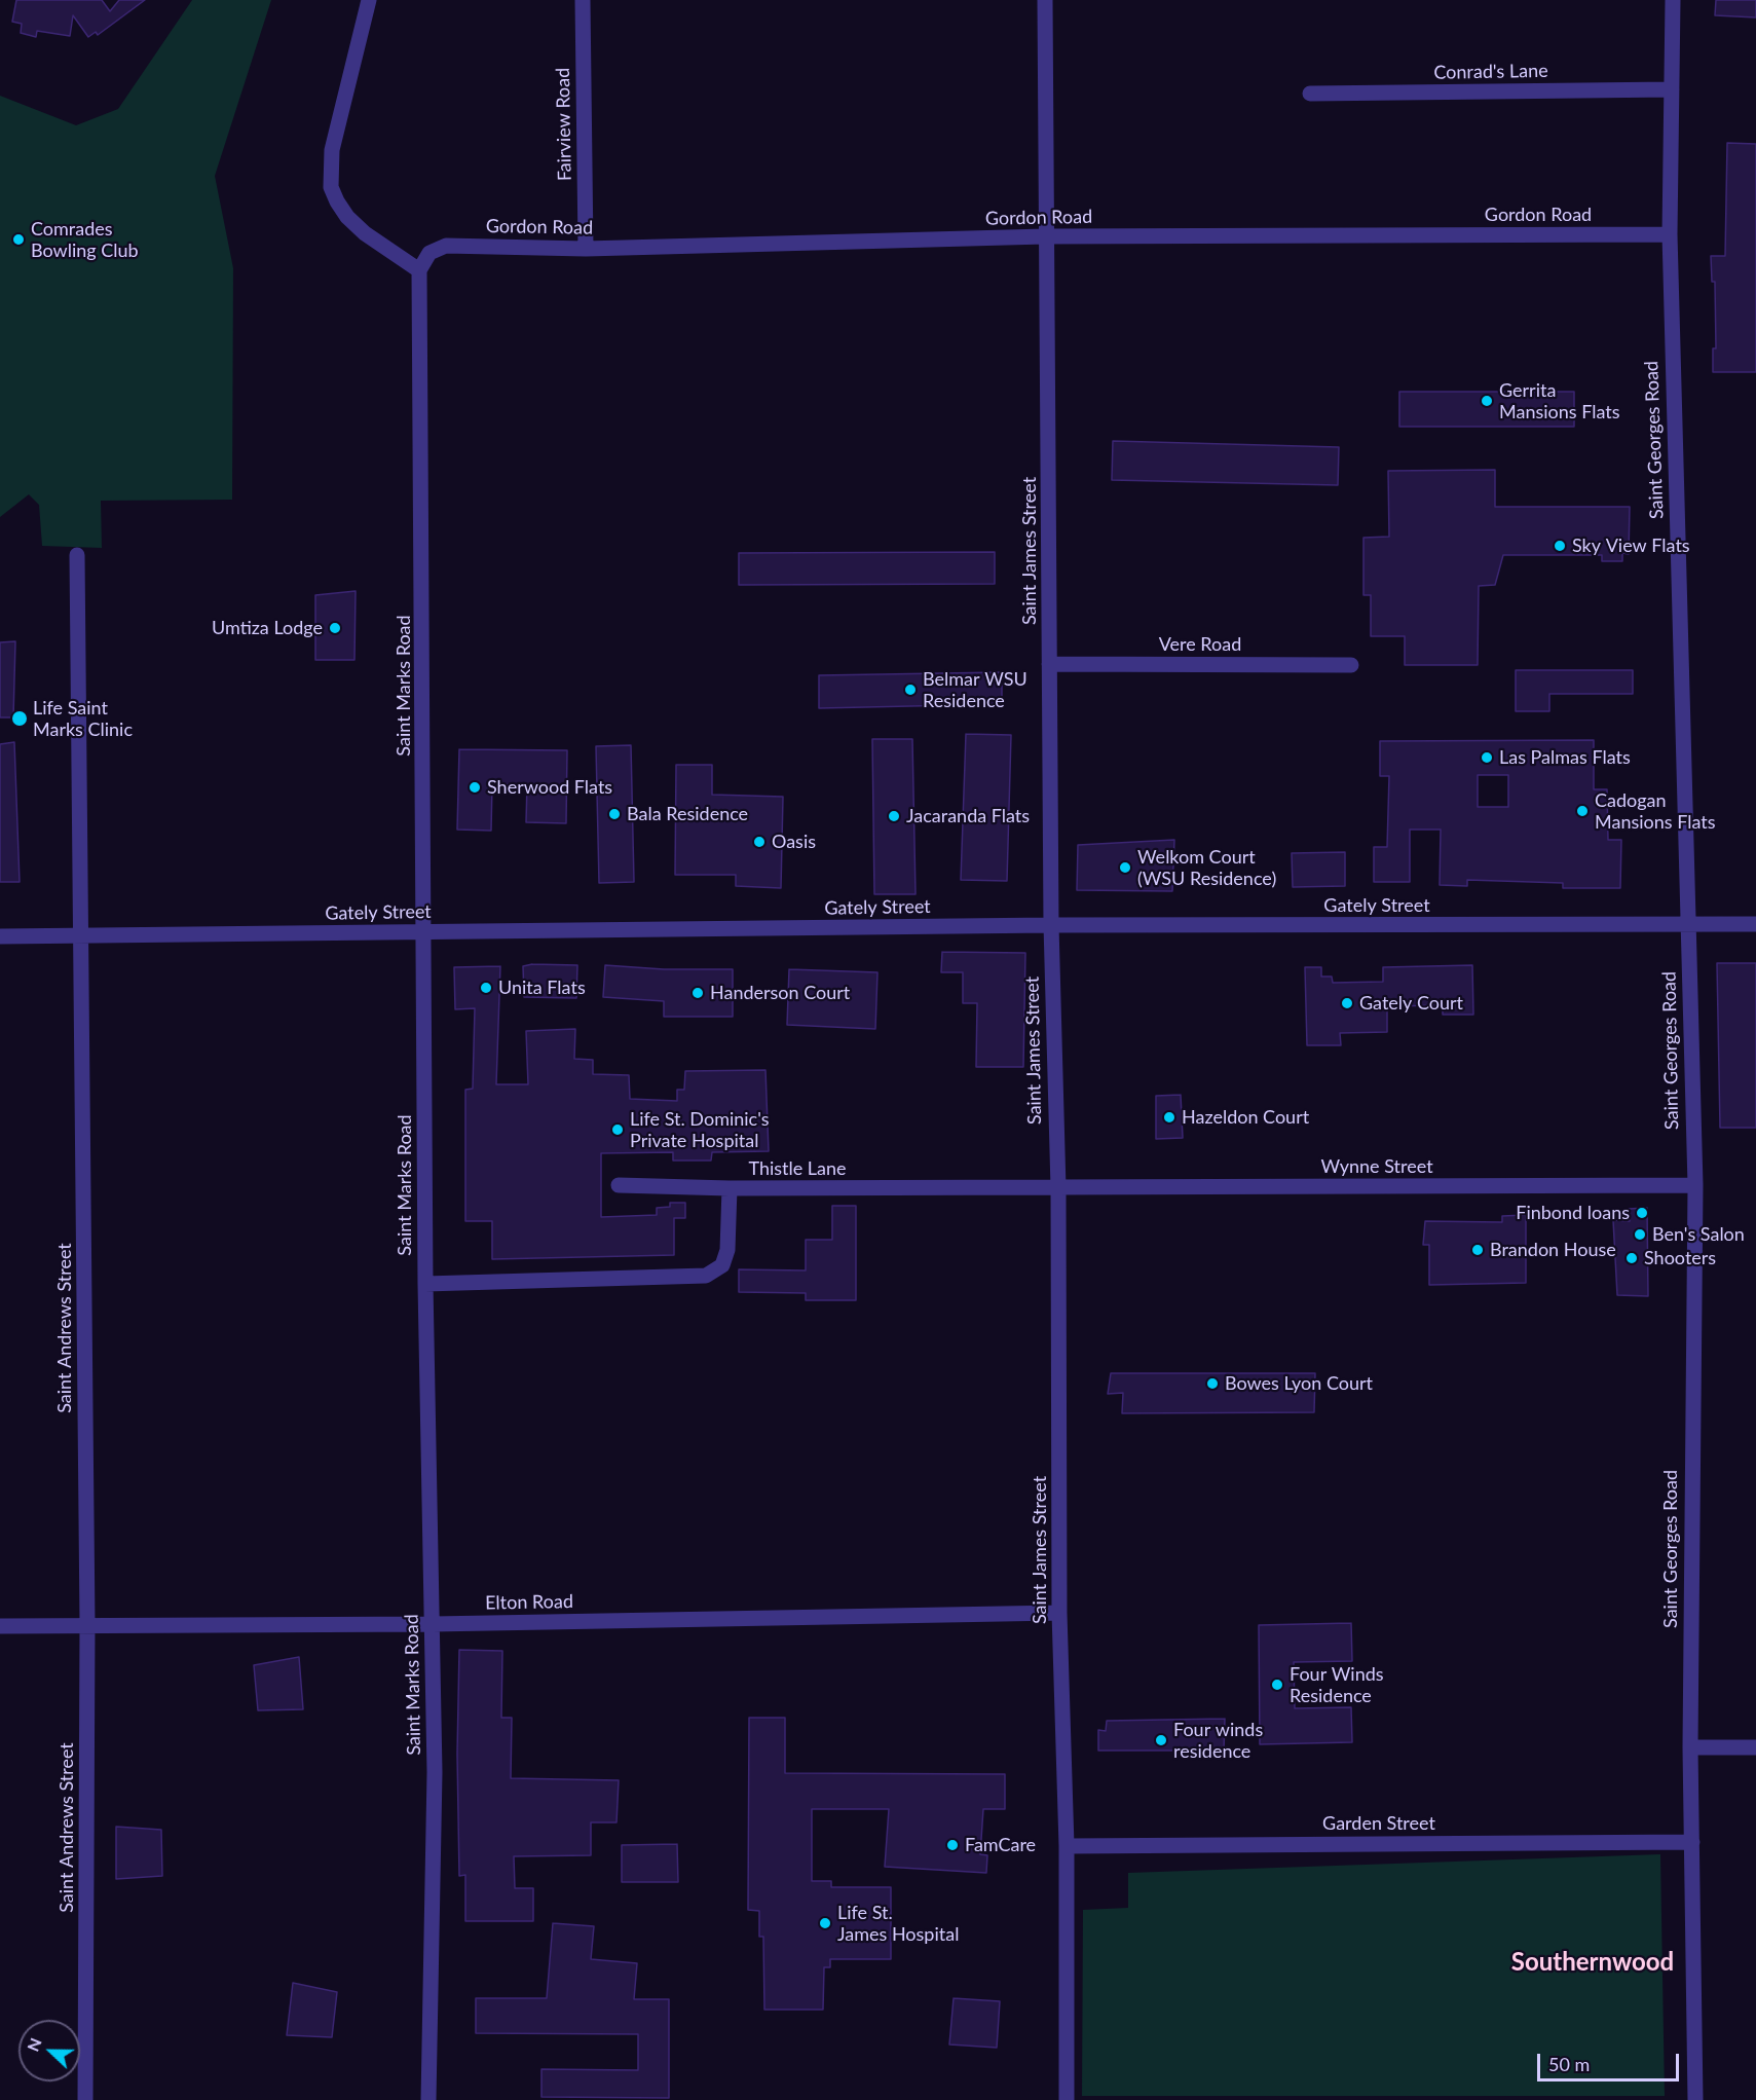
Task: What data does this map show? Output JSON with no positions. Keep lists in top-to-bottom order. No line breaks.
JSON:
{"streets":{"street":["Conrad's Lane","Fairview Road","Gordon Road","Saint Georges Road","Saint James Street","Vere Road","Saint Marks Road","Gately Street","Wynne Street","Thistle Lane","Saint Andrews Street","Elton Road","Garden Street"]},"crossings":[["Conrad's Lane","Saint Georges Road"],["Fairview Road","Gordon Road"],["Gordon Road","Saint Georges Road"],["Gordon Road","Saint James Street"],["Gordon Road","Saint Marks Road"],["Saint Georges Road","Gately Street"],["Saint Georges Road","Wynne Street"],["Saint Georges Road","Garden Street"],["Saint James Street","Vere Road"],["Saint James Street","Gately Street"],["Saint James Street","Wynne Street"],["Saint James Street","Thistle Lane"],["Saint James Street","Elton Road"],["Saint James Street","Garden Street"],["Saint Marks Road","Gately Street"],["Saint Marks Road","Thistle Lane"],["Saint Marks Road","Elton Road"],["Gately Street","Saint Andrews Street"],["Wynne Street","Thistle Lane"],["Saint Andrews Street","Elton Road"]],"districts":["Southernwood"],"places":["Comrades Bowling Club","Gerrita Mansions Flats","Sky View Flats","Umtiza Lodge","Belmar WSU Residence","Life Saint Marks Clinic","Las Palmas Flats","Sherwood Flats","Cadogan Mansions Flats","Bala Residence","Jacaranda Flats","Oasis","Welkom Court (WSU Residence)","Unita Flats","Handerson Court","Gately Court","Hazeldon Court","Life St. Dominic's Private Hospital","Finbond loans","Ben's Salon","Brandon House","Shooters","Bowes Lyon Court","Four Winds Residence","Four winds residence","FamCare","Life St. James Hospital"],"scale_bar":"50 m","north":"left"}
